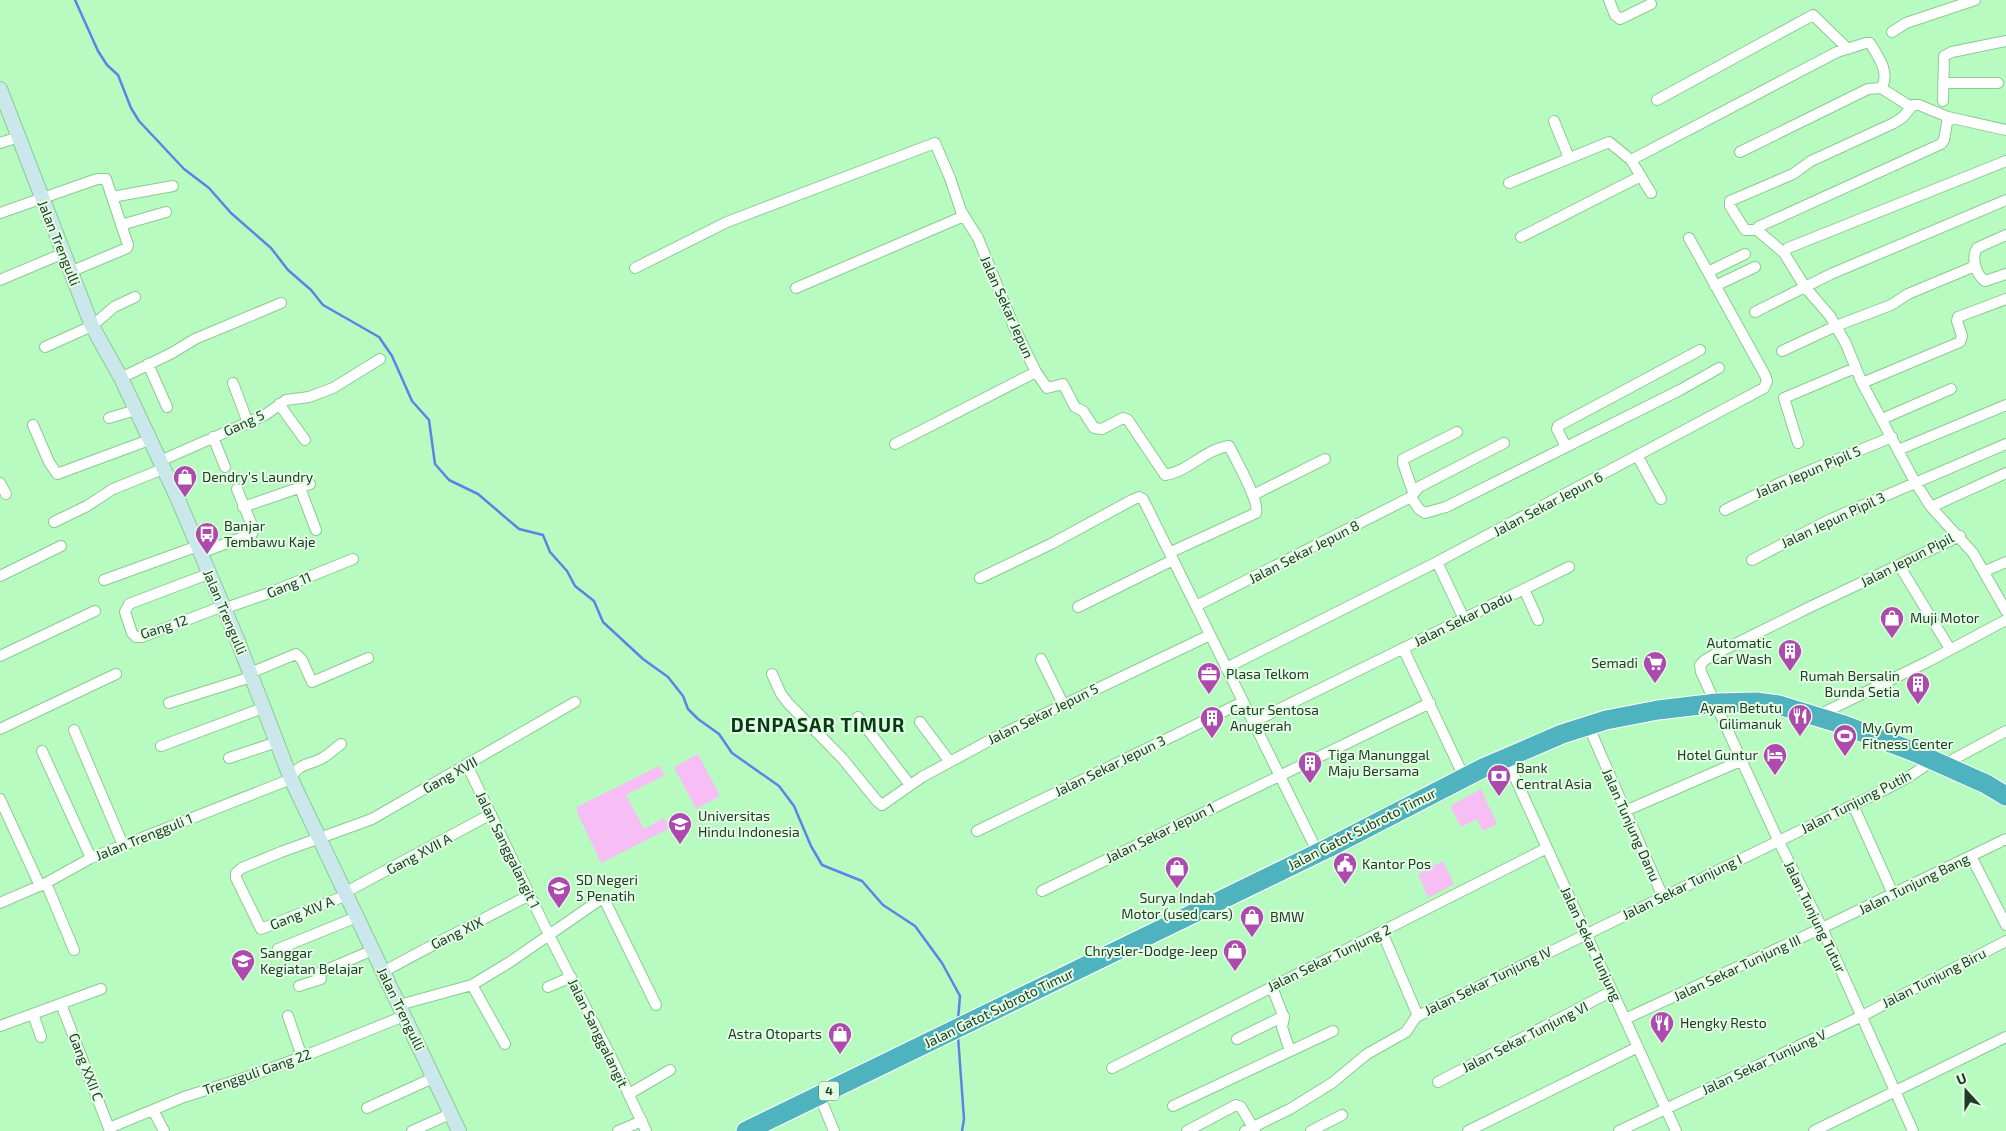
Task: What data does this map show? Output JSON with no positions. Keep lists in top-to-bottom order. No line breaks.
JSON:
{"streets":{"highway":["Jalan Gatot Subroto Timur","4"],"main road":["Jalan Trengulli"],"street":["Jalan Sekar Jepun","Gang 5","Jalan Jepun Pipil 5","Jalan Sekar Jepun 6","Jalan Jepun Pipil 3","Jalan Sekar Jepun 8","Jalan Jepun Pipil","Gang 11","Jalan Sekar Dadu","Gang 12","Jalan Sekar Jepun 5","Jalan Sekar Jepun 3","Gang XVII","Jalan Tunjung Putih","Jalan Tunjung Danu","Jalan Sekar Jepun 1","Jalan Trengguli 1","Jalan Sanggalangit 1","Gang XVII A","Jalan Tunjung Bang","Jalan Sekar Tunjung I","Gang XIV A","Jalan Tunjung Tutur","Gang XIX","Jalan Sekar Tunjung","Jalan Sekar Tunjung 2","Jalan Sekar Tunjung III","Jalan Tunjung Biru","Jalan Sekar Tunjung IV","Jalan Sanggalangit","Jalan Sekar Tunjung VI","Jalan Sekar Tunjung V","Gang XXII C","Trengguli Gang 22"]},"crossings":[["Jalan Trengulli","Gang 5"],["Jalan Trengulli","Gang 11"],["Jalan Trengulli","Gang 12"],["Jalan Trengulli","Gang XVII"],["Jalan Trengulli","Jalan Trengguli 1"],["Jalan Trengulli","Gang XVII A"],["Jalan Trengulli","Gang XIV A"],["Jalan Trengulli","Gang XIX"],["Jalan Trengulli","Trengguli Gang 22"],["Jalan Jepun Pipil 5","Jalan Jepun Pipil"],["Jalan Jepun Pipil 3","Jalan Jepun Pipil"],["Jalan Jepun Pipil","Jalan Gatot Subroto Timur"],["Jalan Jepun Pipil","Jalan Tunjung Tutur"],["Gang 11","Gang 12"],["Jalan Sekar Dadu","Jalan Gatot Subroto Timur"],["Jalan Sekar Dadu","Jalan Sekar Jepun 1"],["Gang XVII","Jalan Sanggalangit 1"],["Gang XVII","Gang XIV A"],["Jalan Tunjung Putih","Jalan Gatot Subroto Timur"],["Jalan Tunjung Putih","Jalan Sekar Tunjung I"],["Jalan Tunjung Putih","Jalan Tunjung Tutur"],["Jalan Tunjung Danu","Jalan Gatot Subroto Timur"],["Jalan Tunjung Danu","Jalan Sekar Tunjung I"],["Jalan Gatot Subroto Timur","Jalan Tunjung Tutur"],["Jalan Gatot Subroto Timur","Jalan Sekar Tunjung"],["Jalan Sanggalangit 1","Gang XVII A"],["Jalan Sanggalangit 1","Gang XIX"],["Jalan Sanggalangit 1","Jalan Sanggalangit"],["Gang XVII A","Gang XIV A"],["Jalan Tunjung Bang","Jalan Tunjung Tutur"],["Jalan Tunjung Bang","Jalan Sekar Tunjung III"],["Jalan Sekar Tunjung I","Jalan Tunjung Tutur"],["Jalan Sekar Tunjung I","Jalan Sekar Tunjung"],["Jalan Sekar Tunjung I","Jalan Sekar Tunjung IV"],["Jalan Tunjung Tutur","Jalan Sekar Tunjung III"],["Jalan Tunjung Tutur","Jalan Tunjung Biru"],["Jalan Tunjung Tutur","Jalan Sekar Tunjung V"],["Jalan Sekar Tunjung","Jalan Sekar Tunjung 2"],["Jalan Sekar Tunjung","Jalan Sekar Tunjung III"],["Jalan Sekar Tunjung","Jalan Sekar Tunjung IV"],["Jalan Sekar Tunjung","Jalan Sekar Tunjung VI"],["Jalan Sekar Tunjung","Jalan Sekar Tunjung V"],["Jalan Tunjung Biru","Jalan Sekar Tunjung V"],["Gang XXII C","Trengguli Gang 22"]],"districts":["DENPASAR TIMUR"],"places":{"shop":["Dendry's Laundry","Muji Motor","Surya Indah Motor (used cars)","BMW","Chrysler-Dodge-Jeep","Astra Otoparts"],"bus stop":["Banjar Tembawu Kaje"],"building":["Automatic Car Wash","Rumah Bersalin Bunda Setia","Catur Sentosa Anugerah","Tiga Manunggal Maju Bersama"],"supermarket":["Semadi"],"office":["Plasa Telkom"],"restaurant":["Ayam Betutu Gilimanuk","Hengky Resto"],"sports":["My Gym Fitness Center"],"hotel":["Hotel Guntur"],"bank":["Bank Central Asia"],"school or university":["Universitas Hindu Indonesia","SD Negeri 5 Penatih","Sanggar Kegiatan Belajar"],"public building":["Kantor Pos"]},"north":"top"}
